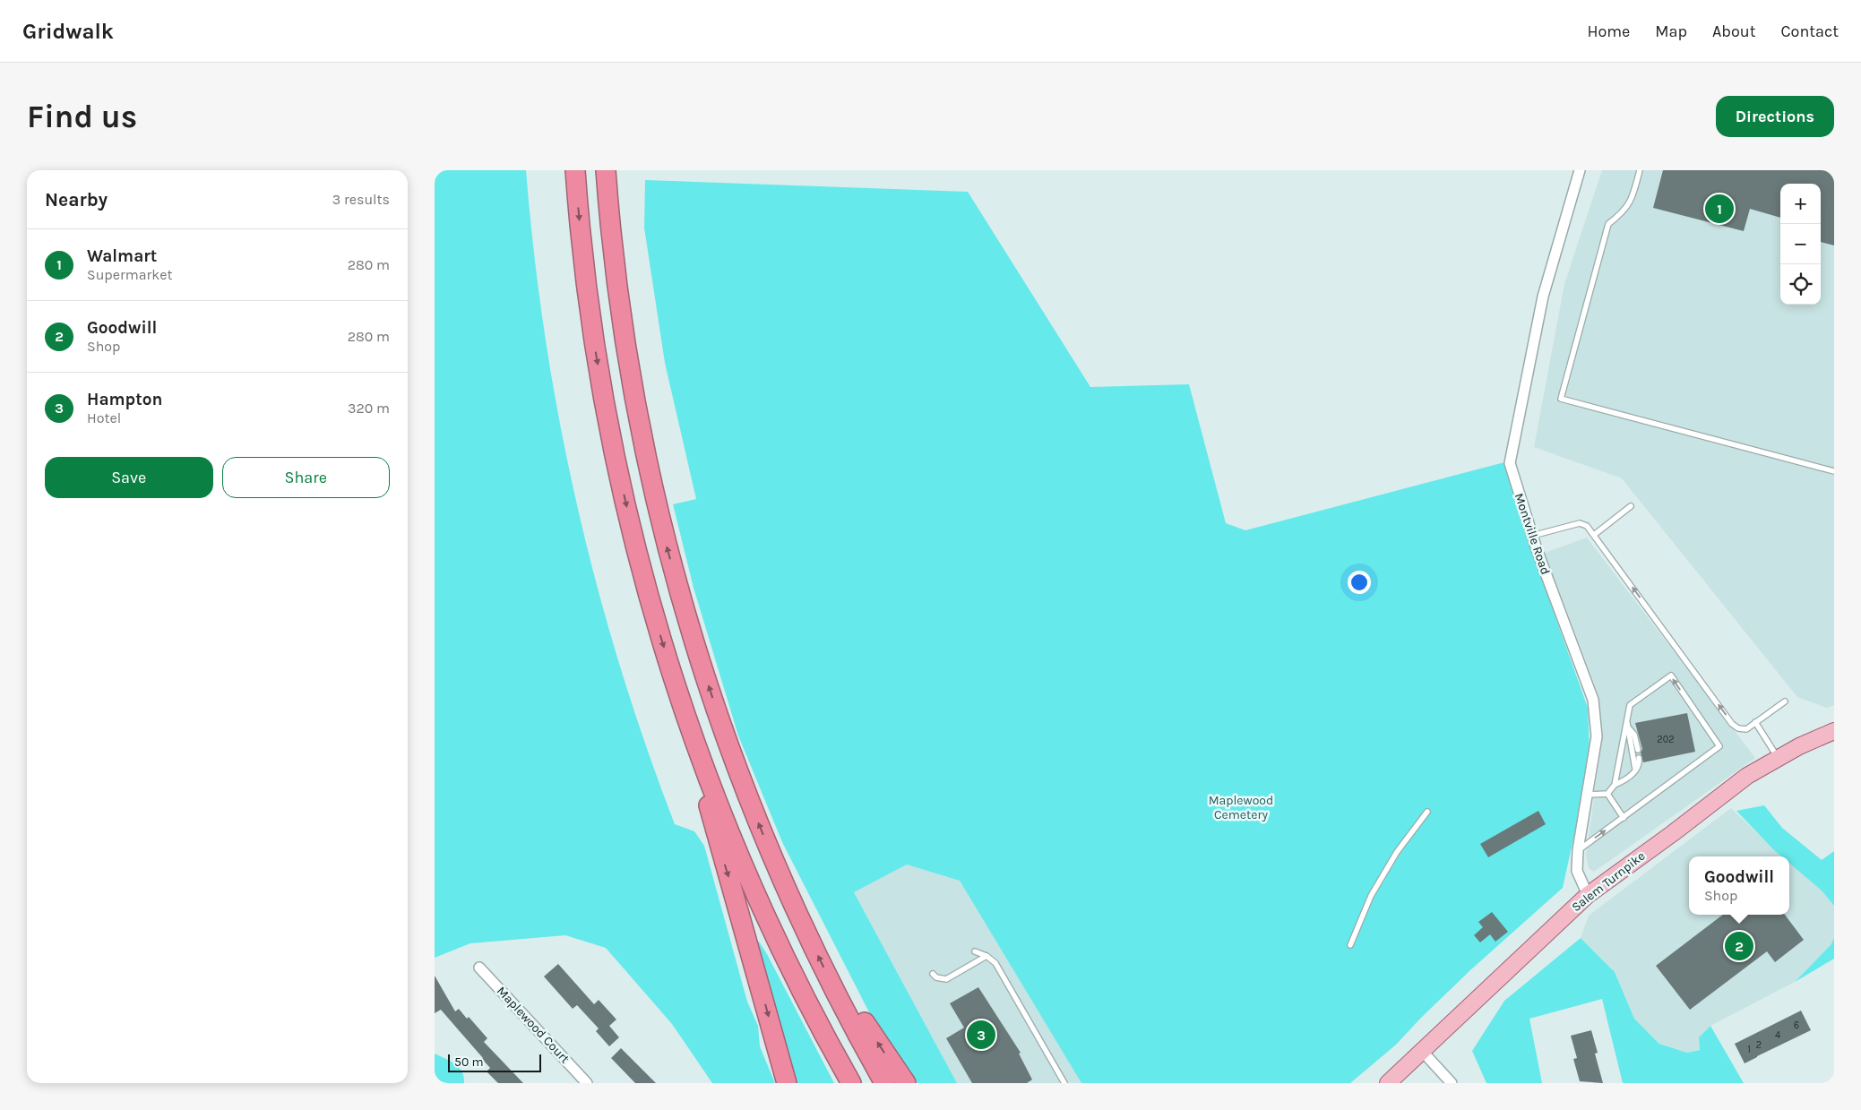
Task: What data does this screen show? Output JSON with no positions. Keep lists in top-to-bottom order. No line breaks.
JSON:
{"streets":{"main road":["Salem Turnpike"],"street":["Montville Road","Maplewood Court"]},"crossings":[["Montville Road","Salem Turnpike"]],"parks":["Maplewood Cemetery"],"house_numbers":["202","6","4","2","1"],"scale_bar":"50 m","page":{"header":"Gridwalk","nav":["Home","Map","About","Contact"],"buttons":["Directions",["Save","Share"]],"title":"Find us","heading":["Nearby","3 results"],"map_buttons":["+","−"],"pins":["1","2","3"],"list":[{"mark":"1","name":"Walmart","note":"Supermarket","value":"280 m"},{"mark":"2","name":"Goodwill","note":"Shop","value":"280 m"},{"mark":"3","name":"Hampton","note":"Hotel","value":"320 m"}],"popup":["Goodwill","Shop"],"scale":"50 m"}}
